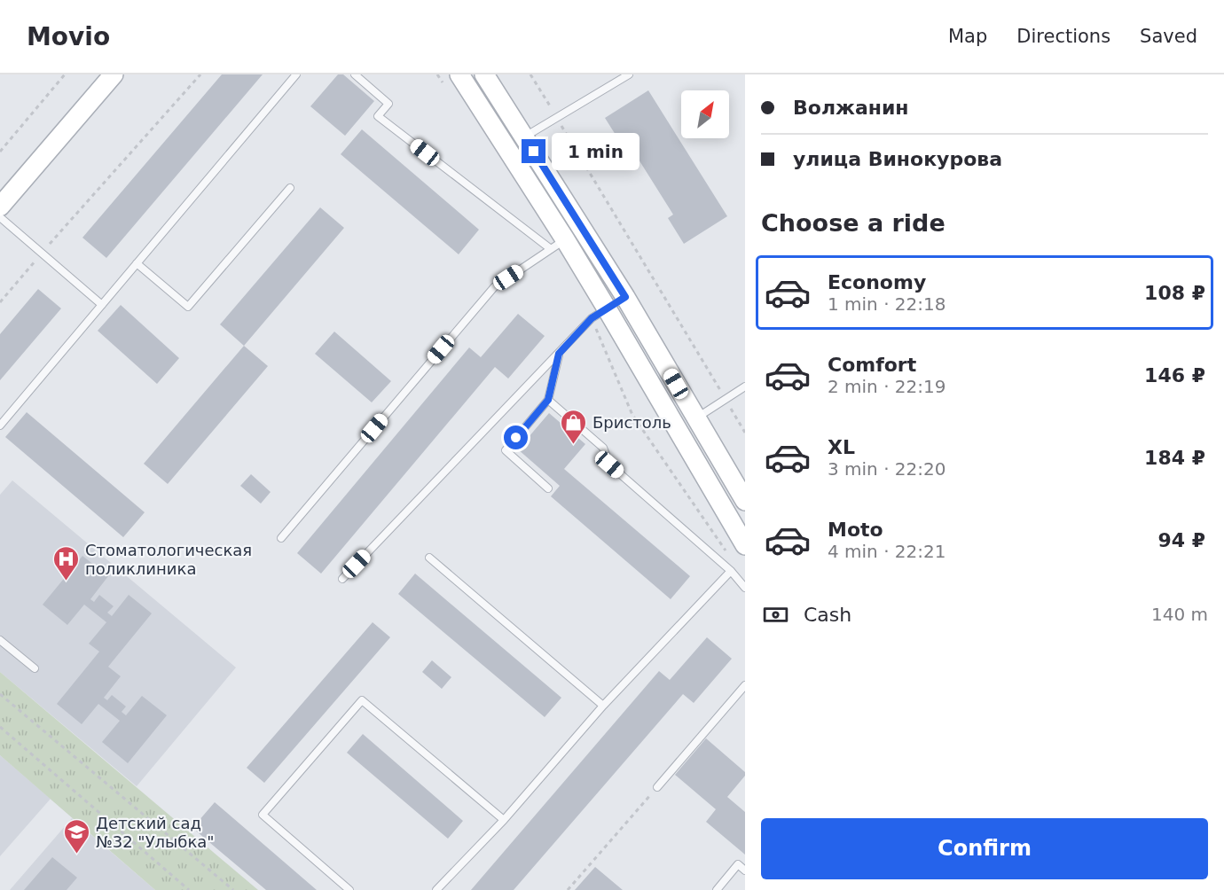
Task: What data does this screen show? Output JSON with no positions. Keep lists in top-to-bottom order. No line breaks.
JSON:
{"places":{"shop":["Бристоль"],"hospital":["Cтоматологическая поликлиника"],"school or university":["Детский сад №32 \"Улыбка\""]},"north":"top right","page":{"header":"Movio","nav":["Map","Directions","Saved"],"banner":["Волжанин","улица Винокурова"],"bubble":"1 min","heading":"Choose a ride","list":[{"name":"Economy","note":"1 min · 22:18","value":"108 ₽"},{"name":"Comfort","note":"2 min · 22:19","value":"146 ₽"},{"name":"XL","note":"3 min · 22:20","value":"184 ₽"},{"name":"Moto","note":"4 min · 22:21","value":"94 ₽"}],"pay":["Cash","140 m"],"buttons":"Confirm"}}
